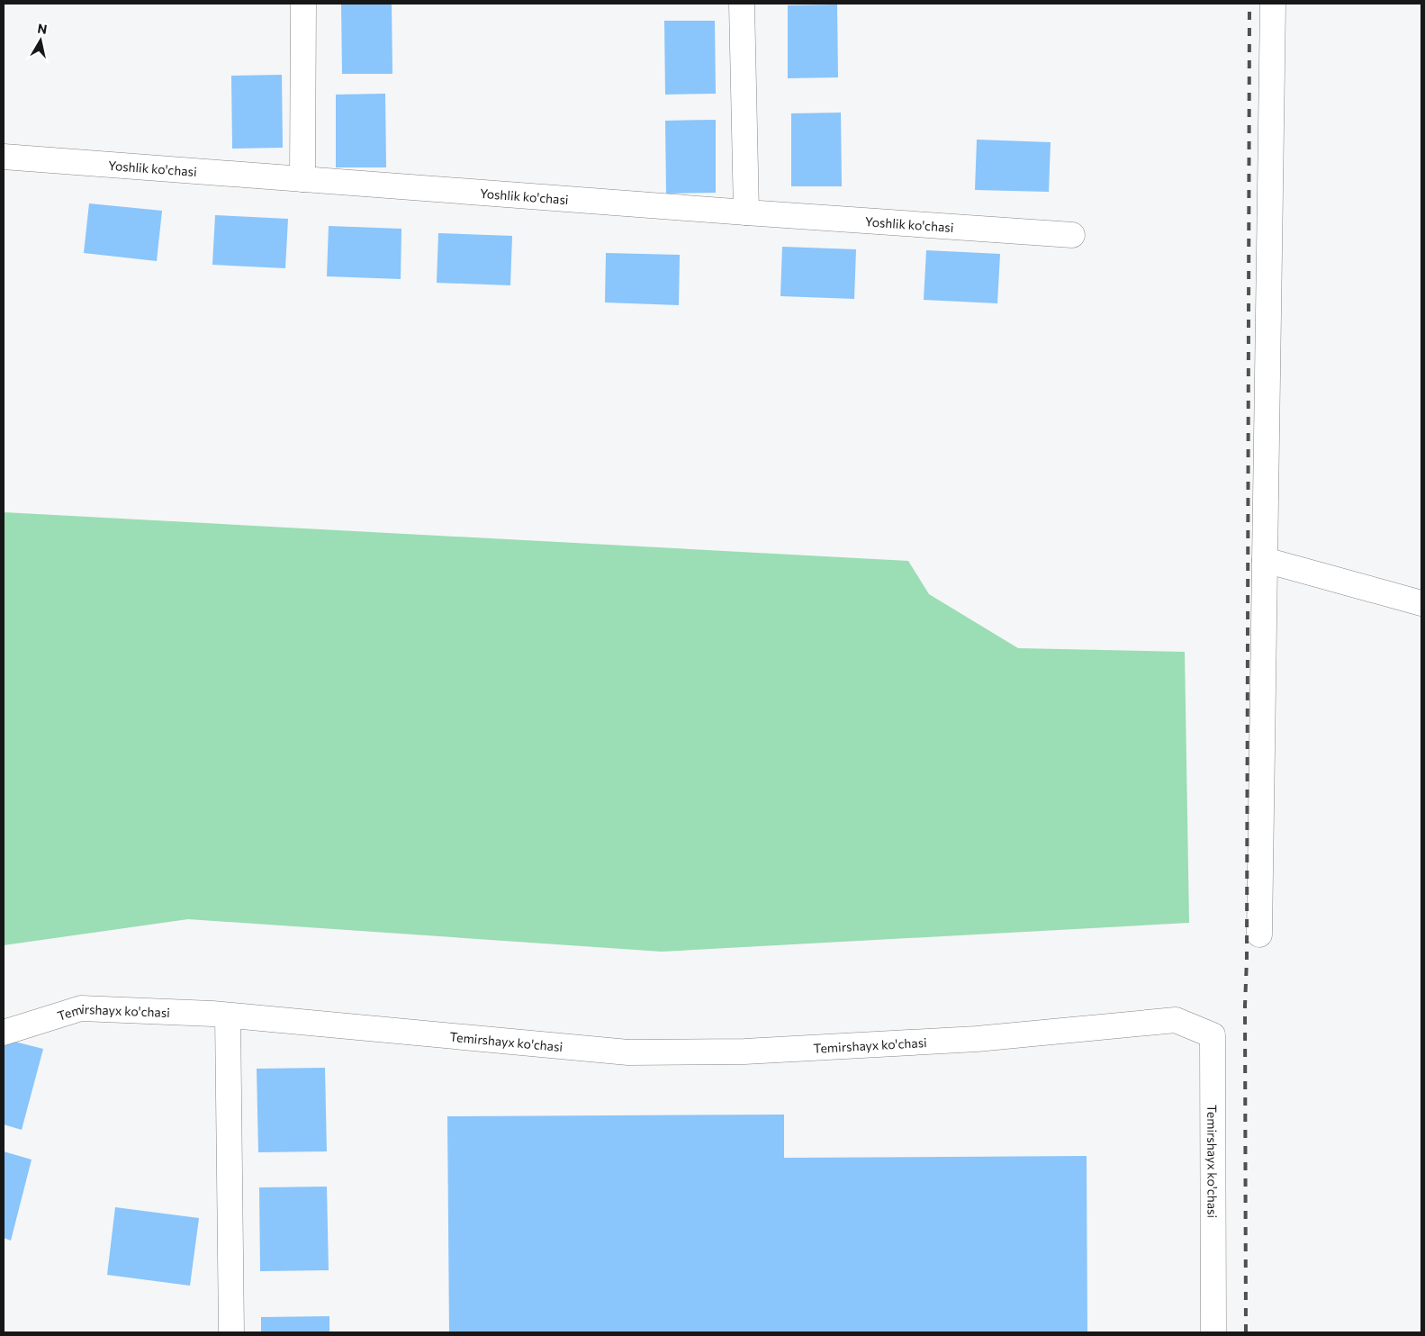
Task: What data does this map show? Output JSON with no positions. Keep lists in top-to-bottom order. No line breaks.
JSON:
{"streets":{"street":["Yoshlik ko'chasi","Temirshayx ko'chasi"]},"north":"top"}
